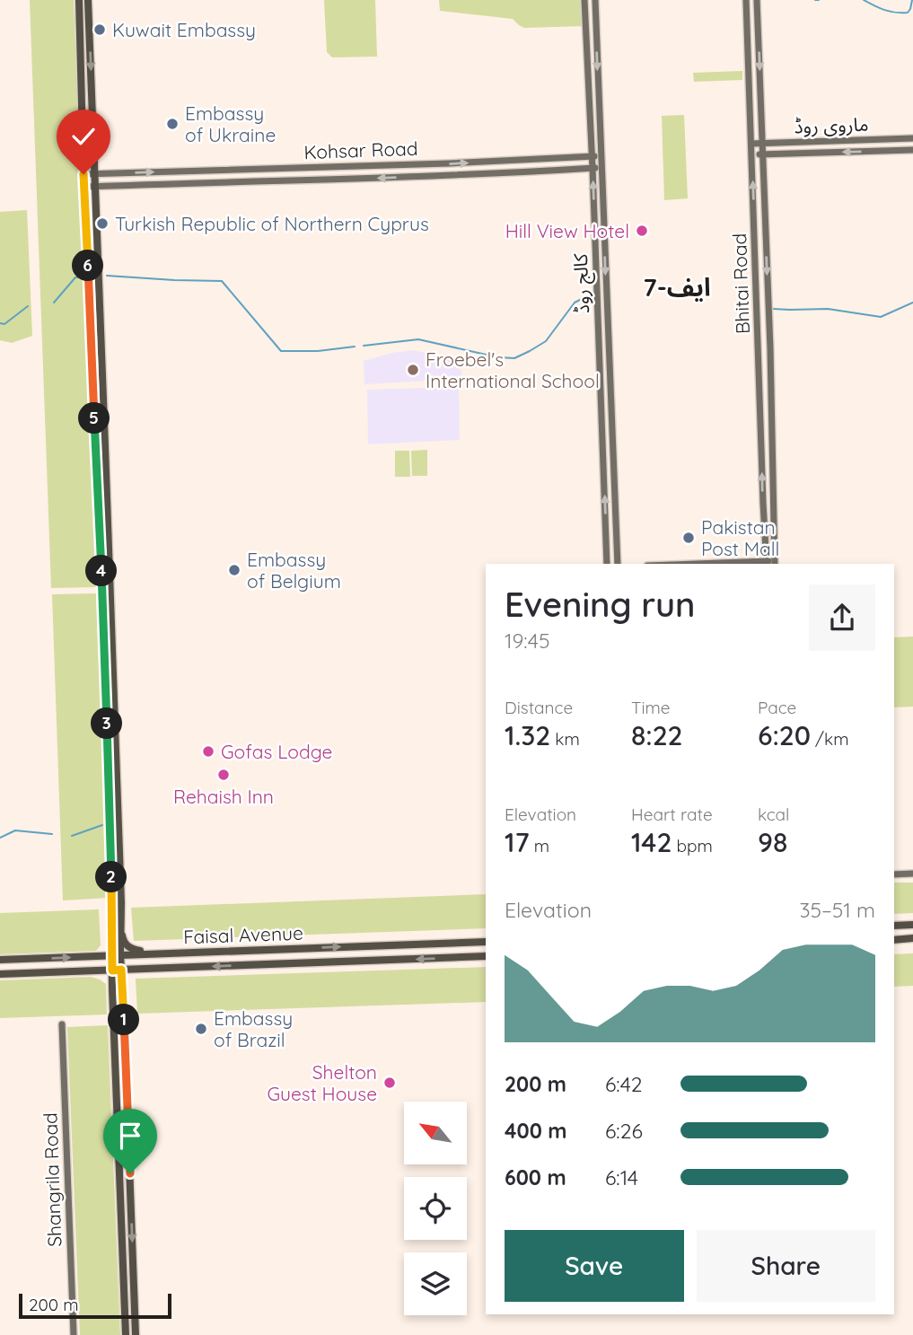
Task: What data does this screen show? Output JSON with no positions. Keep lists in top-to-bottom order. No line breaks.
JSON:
{"streets":{"main road":["Faisal Avenue"],"street":["ماروی روڈ","Kohsar Road","کالج روڈ","Bhitai Road","Shangrila Road"]},"crossings":[["ماروی روڈ","Bhitai Road"],["Kohsar Road","کالج روڈ"]],"districts":["ایف-7"],"places":["Kuwait Embassy","Embassy of Ukraine","Turkish Republic of Northern Cyprus","Hill View Hotel","Froebel's International School","Pakistan Post Mall","Embassy of Belgium","Gofas Lodge","Rehaish Inn","Embassy of Brazil","Shelton Guest House"],"scale_bar":"200 m","north":"top left","page":{"pins":["6","5","4","3","2","1"],"heading":["Evening run","19:45"],"stats":[["Distance","1.32 km"],["Time","8:22"],["Pace","6:20 /km"],["Elevation","17 m"],["Heart rate","142 bpm"],["kcal","98"]],"chart":["Elevation","35–51 m"],"list":[{"name":"200 m","note":"6:42"},{"name":"400 m","note":"6:26"},{"name":"600 m","note":"6:14"}],"buttons":["Save","Share"],"scale":"200 m"}}
